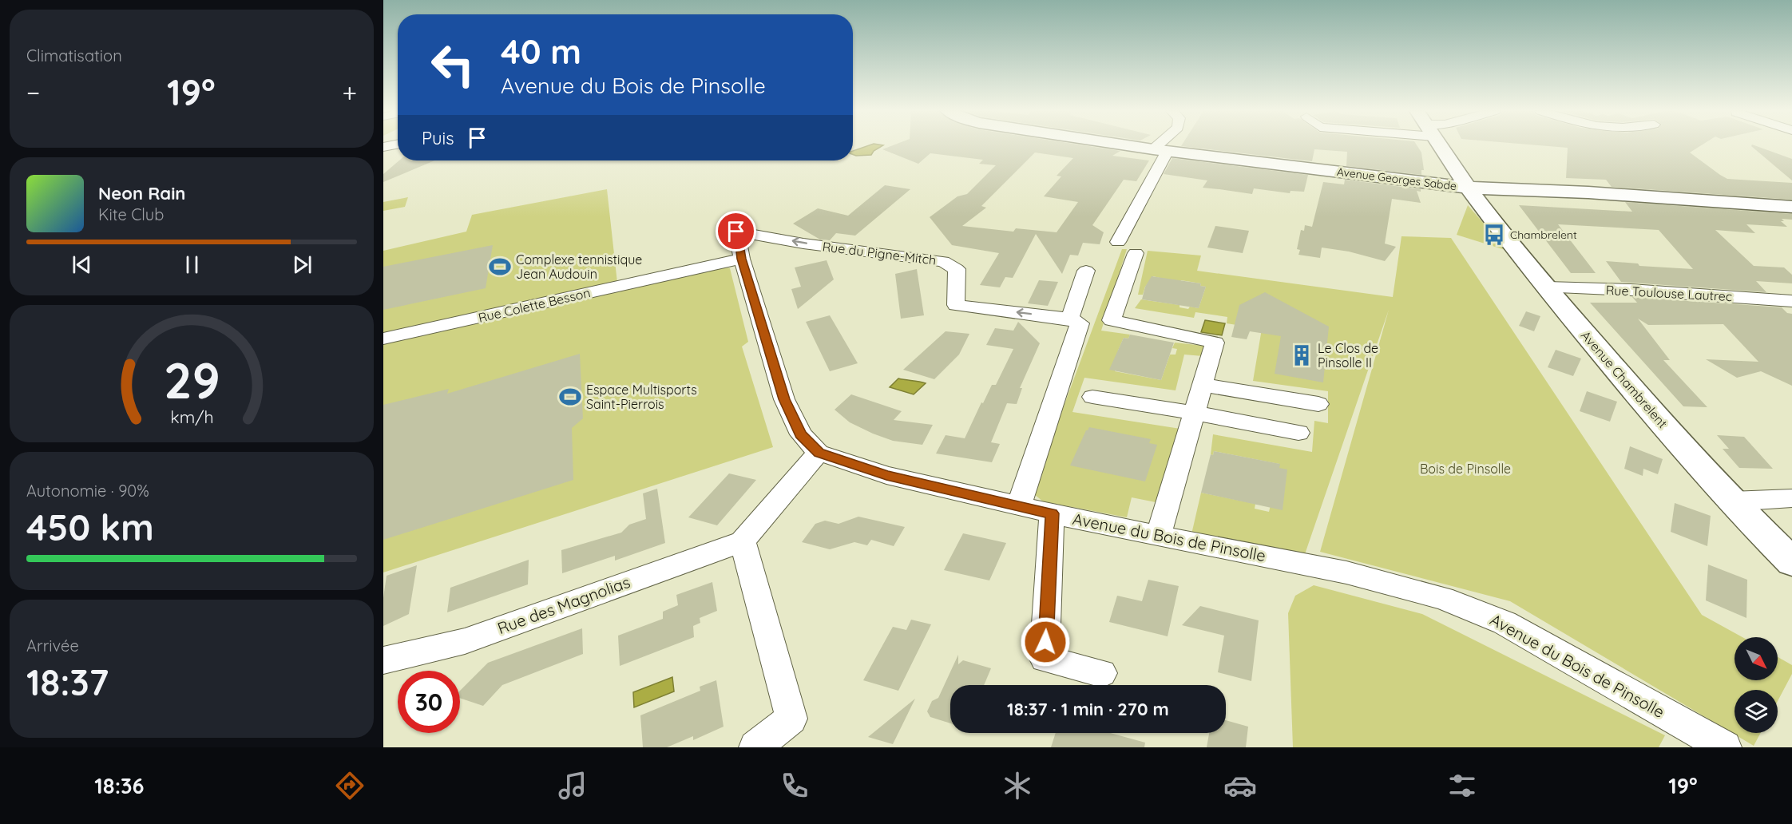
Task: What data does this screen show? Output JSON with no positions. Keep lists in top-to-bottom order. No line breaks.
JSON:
{"streets":{"street":["Avenue Georges Sabde","Rue du Pigne-Mitch","Rue Toulouse Lautrec","Rue Colette Besson","Avenue Chambrelent","Avenue du Bois de Pinsolle","Rue des Magnolias"]},"crossings":[["Avenue Georges Sabde","Avenue Chambrelent"],["Rue du Pigne-Mitch","Avenue du Bois de Pinsolle"],["Rue Toulouse Lautrec","Avenue Chambrelent"],["Rue Colette Besson","Avenue du Bois de Pinsolle"],["Avenue du Bois de Pinsolle","Rue des Magnolias"]],"one_way":["Rue du Pigne-Mitch"],"parks":["Bois de Pinsolle"],"places":{"bus stop":["Chambrelent"],"sports":["Complexe tennistique Jean Audouin","Espace Multisports Saint-Pierrois"],"building":["Le Clos de Pinsolle II"]},"north":"bottom right","page":{"tile":["Climatisation",["Autonomie · 90%","450 km"],["Arrivée","18:37"]],"turn":["40 m","Avenue du Bois de Pinsolle"],"heat":["−","19°","+"],"then":"Puis","song":["Neon Rain","Kite Club"],"limit":"30","trip":"18:37 · 1 min · 270 m","tabs":["18:36","19°"],"gauge":["29","km/h"]}}
